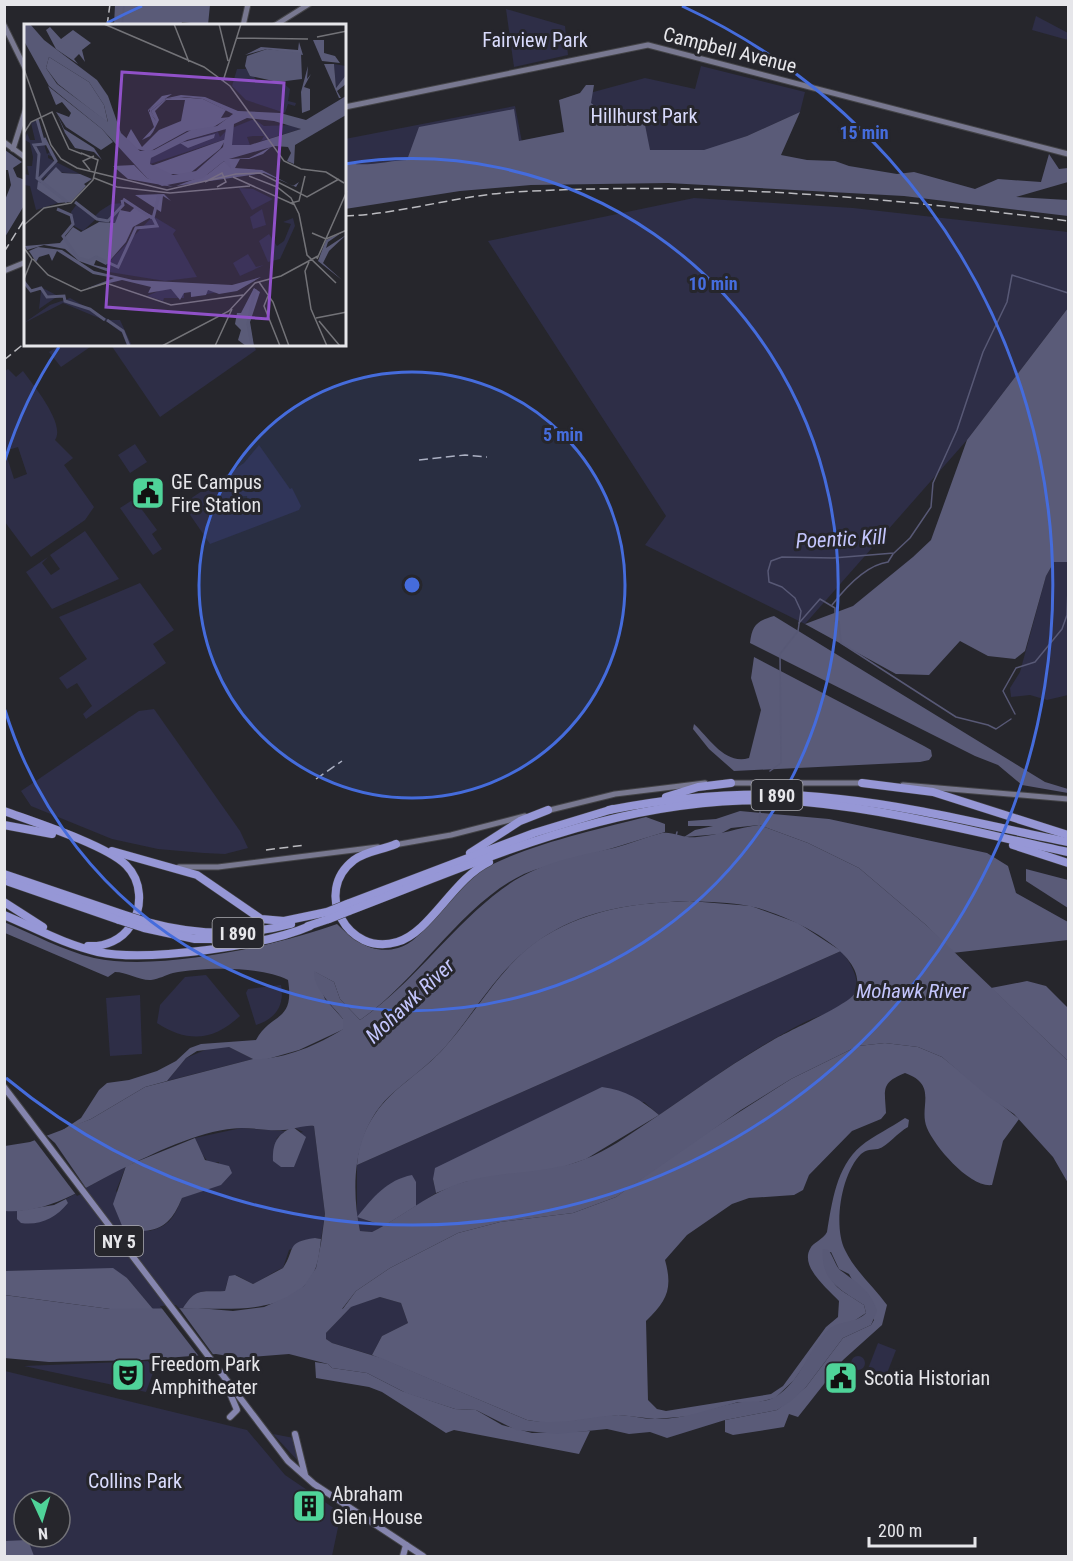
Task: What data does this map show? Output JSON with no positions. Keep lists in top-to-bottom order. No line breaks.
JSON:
{"streets":{"highway":["I 890"],"main road":["Campbell Avenue","NY 5"]},"water":["Poentic Kill","Mohawk River"],"parks":["Fairview Park","Hillhurst Park","Collins Park"],"places":{"public building":["GE Campus Fire Station","Scotia Historian"],"theatre":["Freedom Park Amphitheater"],"building":["Abraham Glen House"]},"scale_bar":"200 m","north":"bottom","rings":["15 min","10 min","5 min"]}
